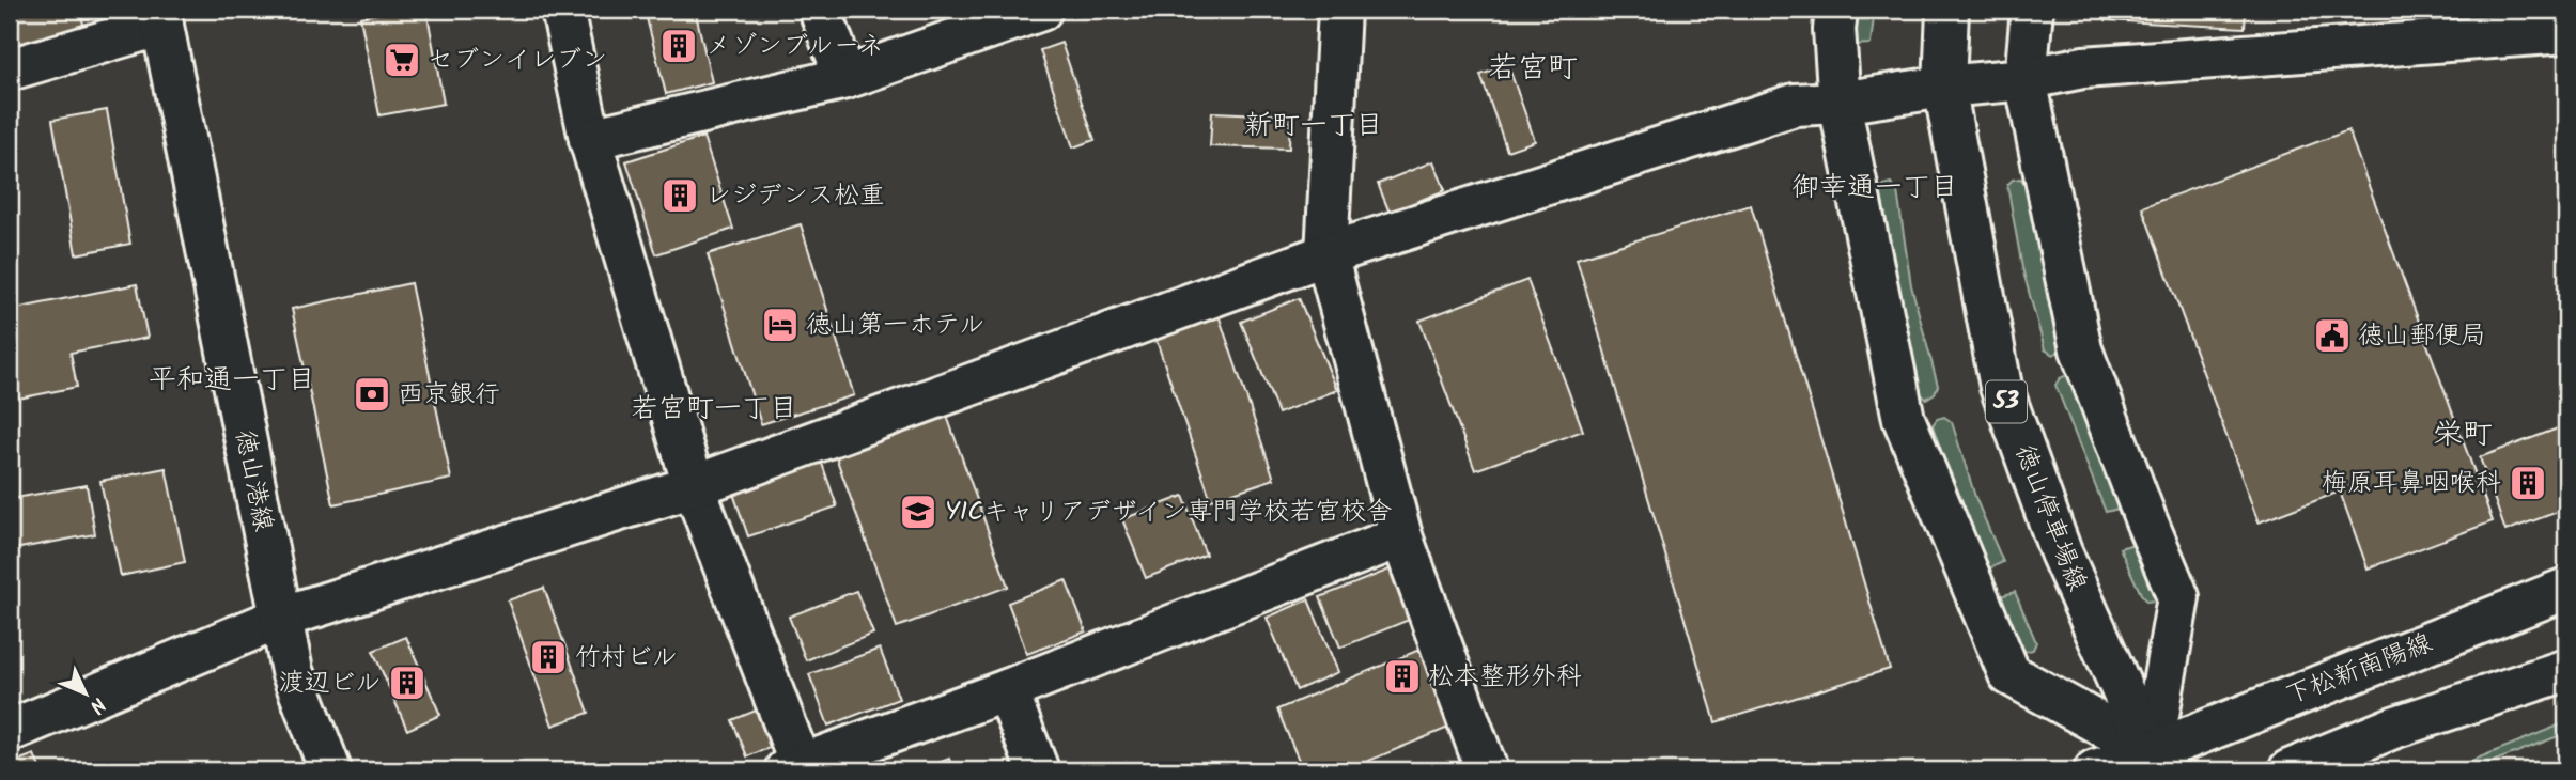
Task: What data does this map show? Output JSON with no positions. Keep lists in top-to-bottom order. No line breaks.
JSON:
{"streets":{"street":["53","徳山港線","徳山停車場線","下松新南陽線"]},"crossings":[["徳山停車場線","下松新南陽線"]],"districts":["若宮町","新町一丁目","御幸通一丁目","平和通一丁目","若宮町一丁目","栄町"],"places":{"building":["メゾンブルーネ","レジデンス松重","梅原耳鼻咽喉科","竹村ビル","松本整形外科","渡辺ビル"],"supermarket":["セブンイレブン"],"hotel":["徳山第一ホテル"],"public building":["徳山郵便局"],"bank":["西京銀行"],"school or university":["YICキャリアデザイン専門学校若宮校舎"]},"north":"bottom right"}
